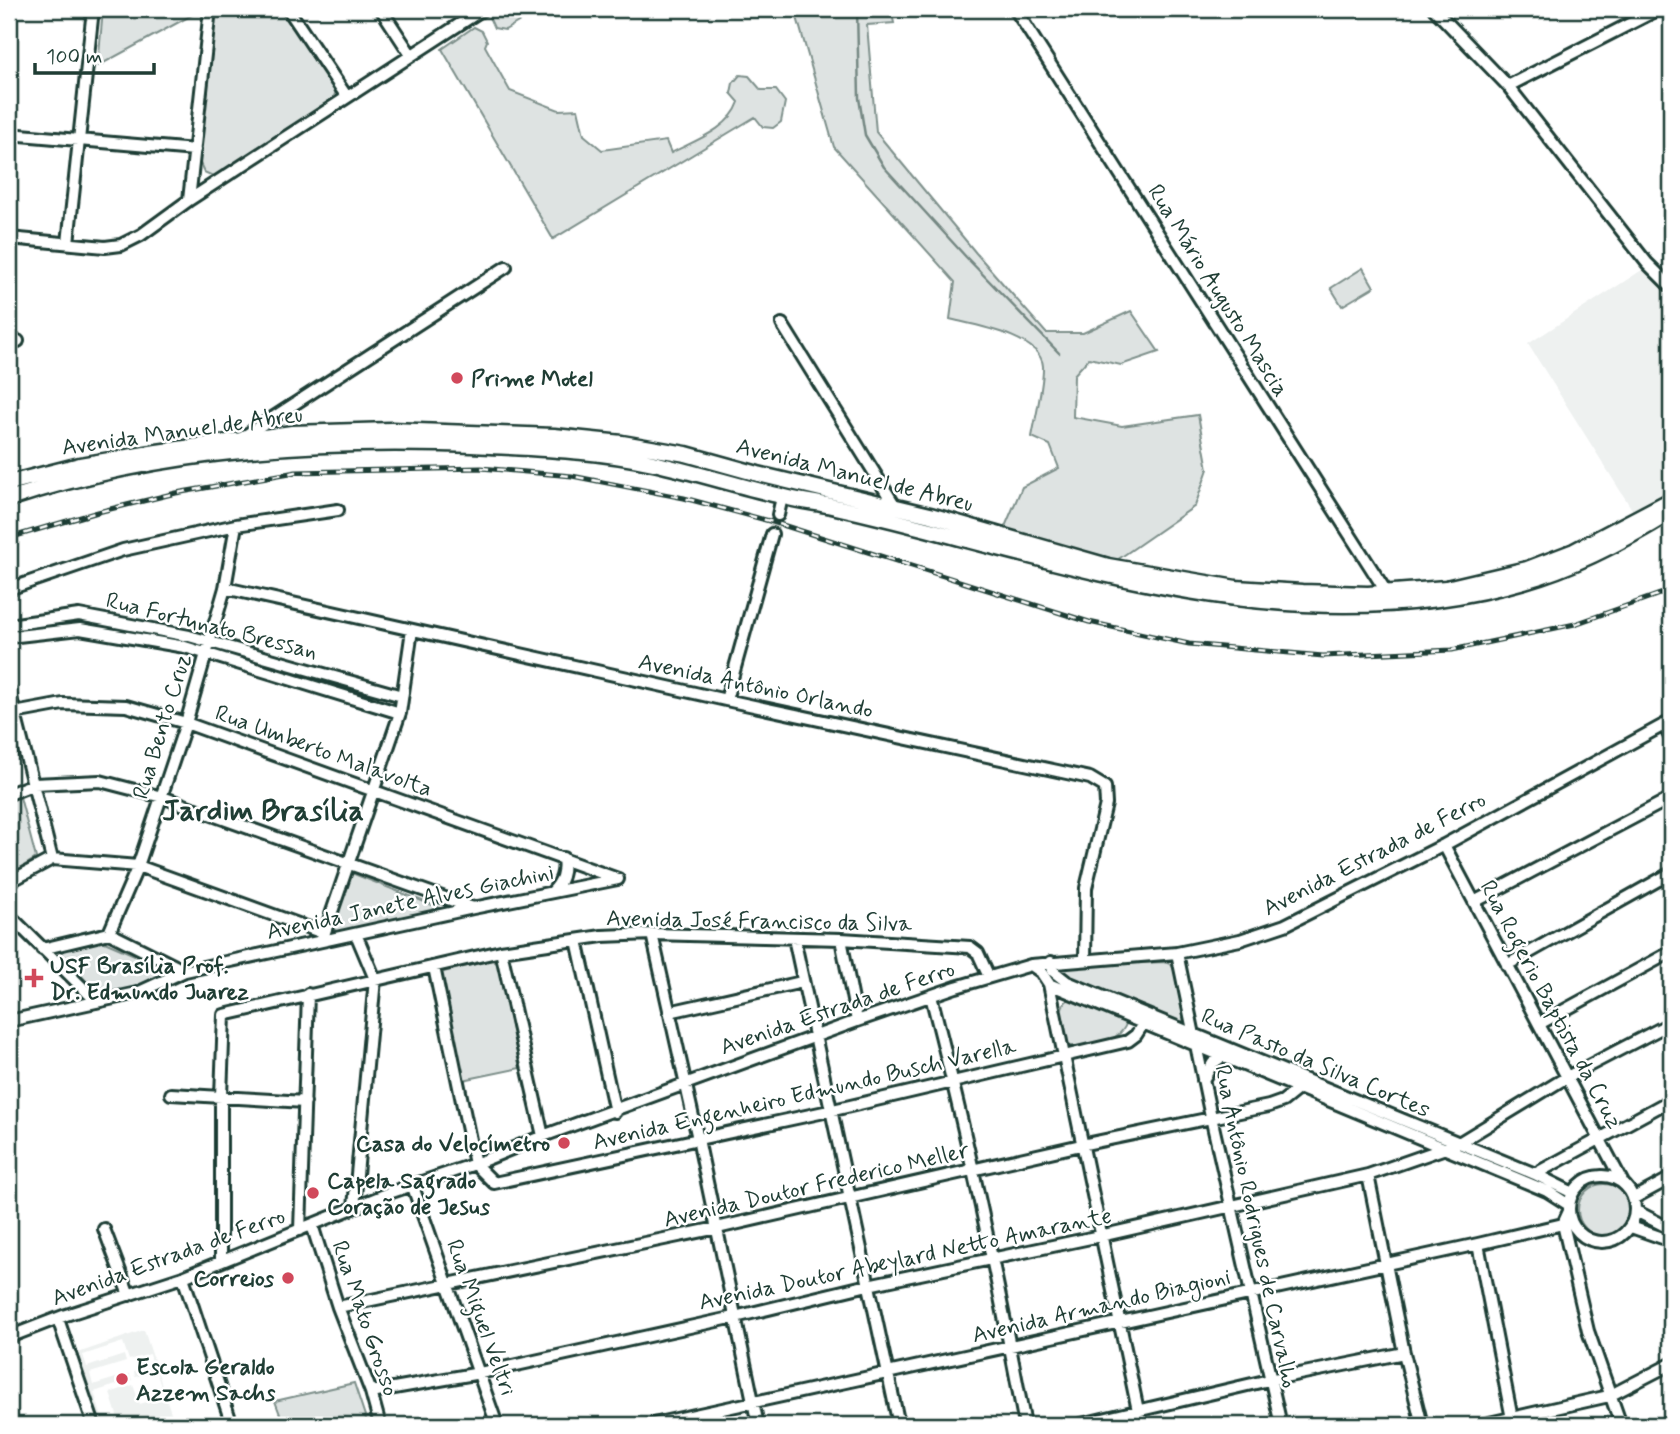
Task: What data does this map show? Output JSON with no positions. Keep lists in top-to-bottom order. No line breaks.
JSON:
{"streets":{"main road":["Avenida Manuel de Abreu"],"street":["Rua Mário Augusto Mascia","Rua Fortunato Bressan","Avenida Antônio Orlando","Rua Bento Cruz","Rua Umberto Malavolta","Avenida Estrada de Ferro","Avenida Janete Alves Giachini","Avenida José Francisco da Silva","Rua Rogerio Baptista da Cruz","Rua Pasto da Silva Cortes","Avenida Engenheiro Edmundo Busch Varella","Avenida Doutor Frederico Meller","Rua Antônio Rodrigues de Carvalho","Avenida Doutor Abeylard Netto Amarante","Avenida Armando Biagioni","Rua Miguel Veltri","Rua Mato Grosso"]},"crossings":[["Rua Mário Augusto Mascia","Avenida Manuel de Abreu"],["Rua Fortunato Bressan","Rua Bento Cruz"],["Avenida Antônio Orlando","Rua Bento Cruz"],["Avenida Antônio Orlando","Avenida Estrada de Ferro"],["Rua Bento Cruz","Rua Umberto Malavolta"],["Rua Umberto Malavolta","Avenida Janete Alves Giachini"],["Avenida Estrada de Ferro","Avenida José Francisco da Silva"],["Avenida Estrada de Ferro","Rua Rogerio Baptista da Cruz"],["Avenida Estrada de Ferro","Rua Pasto da Silva Cortes"],["Avenida Estrada de Ferro","Avenida Engenheiro Edmundo Busch Varella"],["Avenida Estrada de Ferro","Rua Antônio Rodrigues de Carvalho"],["Avenida Estrada de Ferro","Rua Miguel Veltri"],["Avenida Estrada de Ferro","Rua Mato Grosso"],["Rua Rogerio Baptista da Cruz","Rua Pasto da Silva Cortes"],["Rua Rogerio Baptista da Cruz","Avenida Doutor Abeylard Netto Amarante"],["Rua Pasto da Silva Cortes","Avenida Engenheiro Edmundo Busch Varella"],["Rua Pasto da Silva Cortes","Avenida Doutor Frederico Meller"],["Rua Pasto da Silva Cortes","Rua Antônio Rodrigues de Carvalho"],["Rua Pasto da Silva Cortes","Avenida Doutor Abeylard Netto Amarante"],["Avenida Doutor Frederico Meller","Rua Antônio Rodrigues de Carvalho"],["Avenida Doutor Frederico Meller","Rua Miguel Veltri"],["Avenida Doutor Frederico Meller","Rua Mato Grosso"],["Rua Antônio Rodrigues de Carvalho","Avenida Doutor Abeylard Netto Amarante"],["Rua Antônio Rodrigues de Carvalho","Avenida Armando Biagioni"],["Avenida Doutor Abeylard Netto Amarante","Rua Miguel Veltri"],["Avenida Doutor Abeylard Netto Amarante","Rua Mato Grosso"]],"districts":["Jardim Brasília"],"places":{"other":["Prime Motel","Casa do Velocímetro","Capela Sagrado Coração de Jesus","Correios","Escola Geraldo Azzem Sachs"],"health":["USF Brasília Prof. Dr. Edmundo Juarez"]},"scale_bar":"100 m"}
